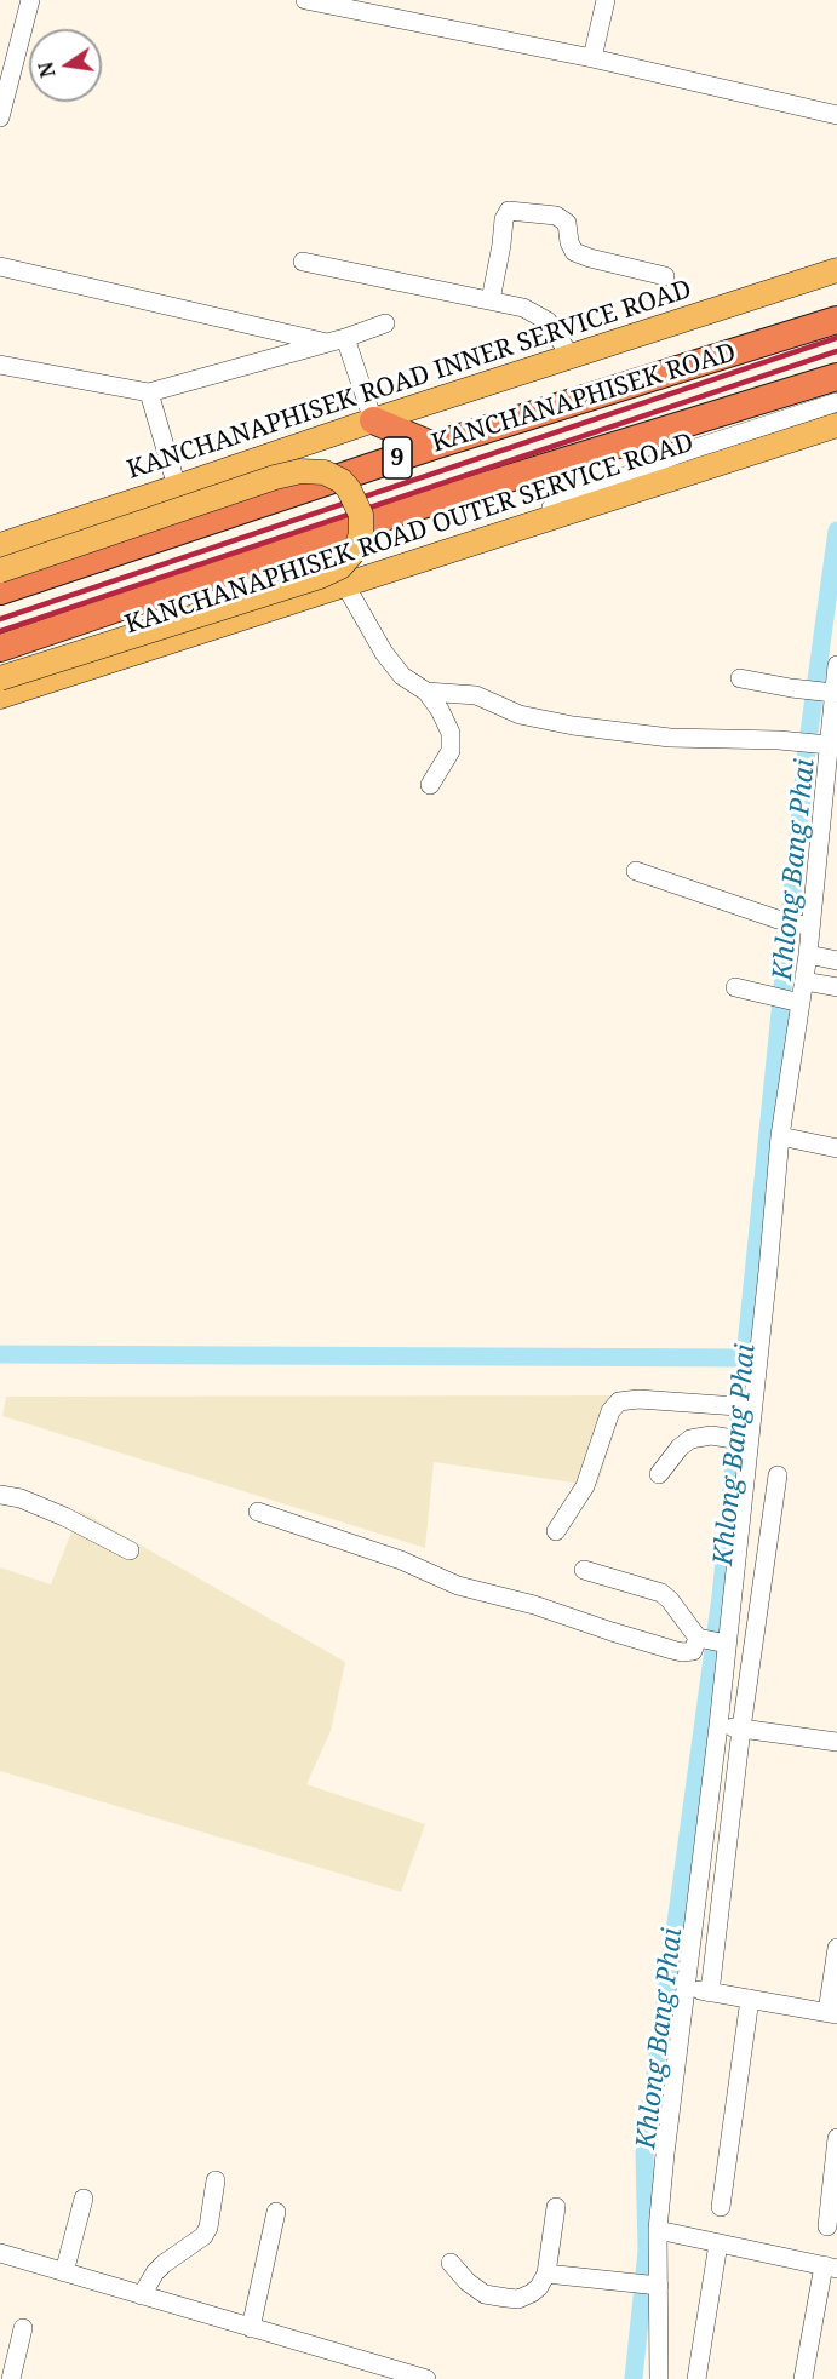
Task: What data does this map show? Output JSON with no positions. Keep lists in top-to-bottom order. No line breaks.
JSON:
{"streets":{"highway":["KANCHANAPHISEK ROAD","9"],"main road":["KANCHANAPHISEK ROAD INNER SERVICE ROAD","KANCHANAPHISEK ROAD OUTER SERVICE ROAD"]},"water":["Khlong Bang Phai"],"north":"left"}
